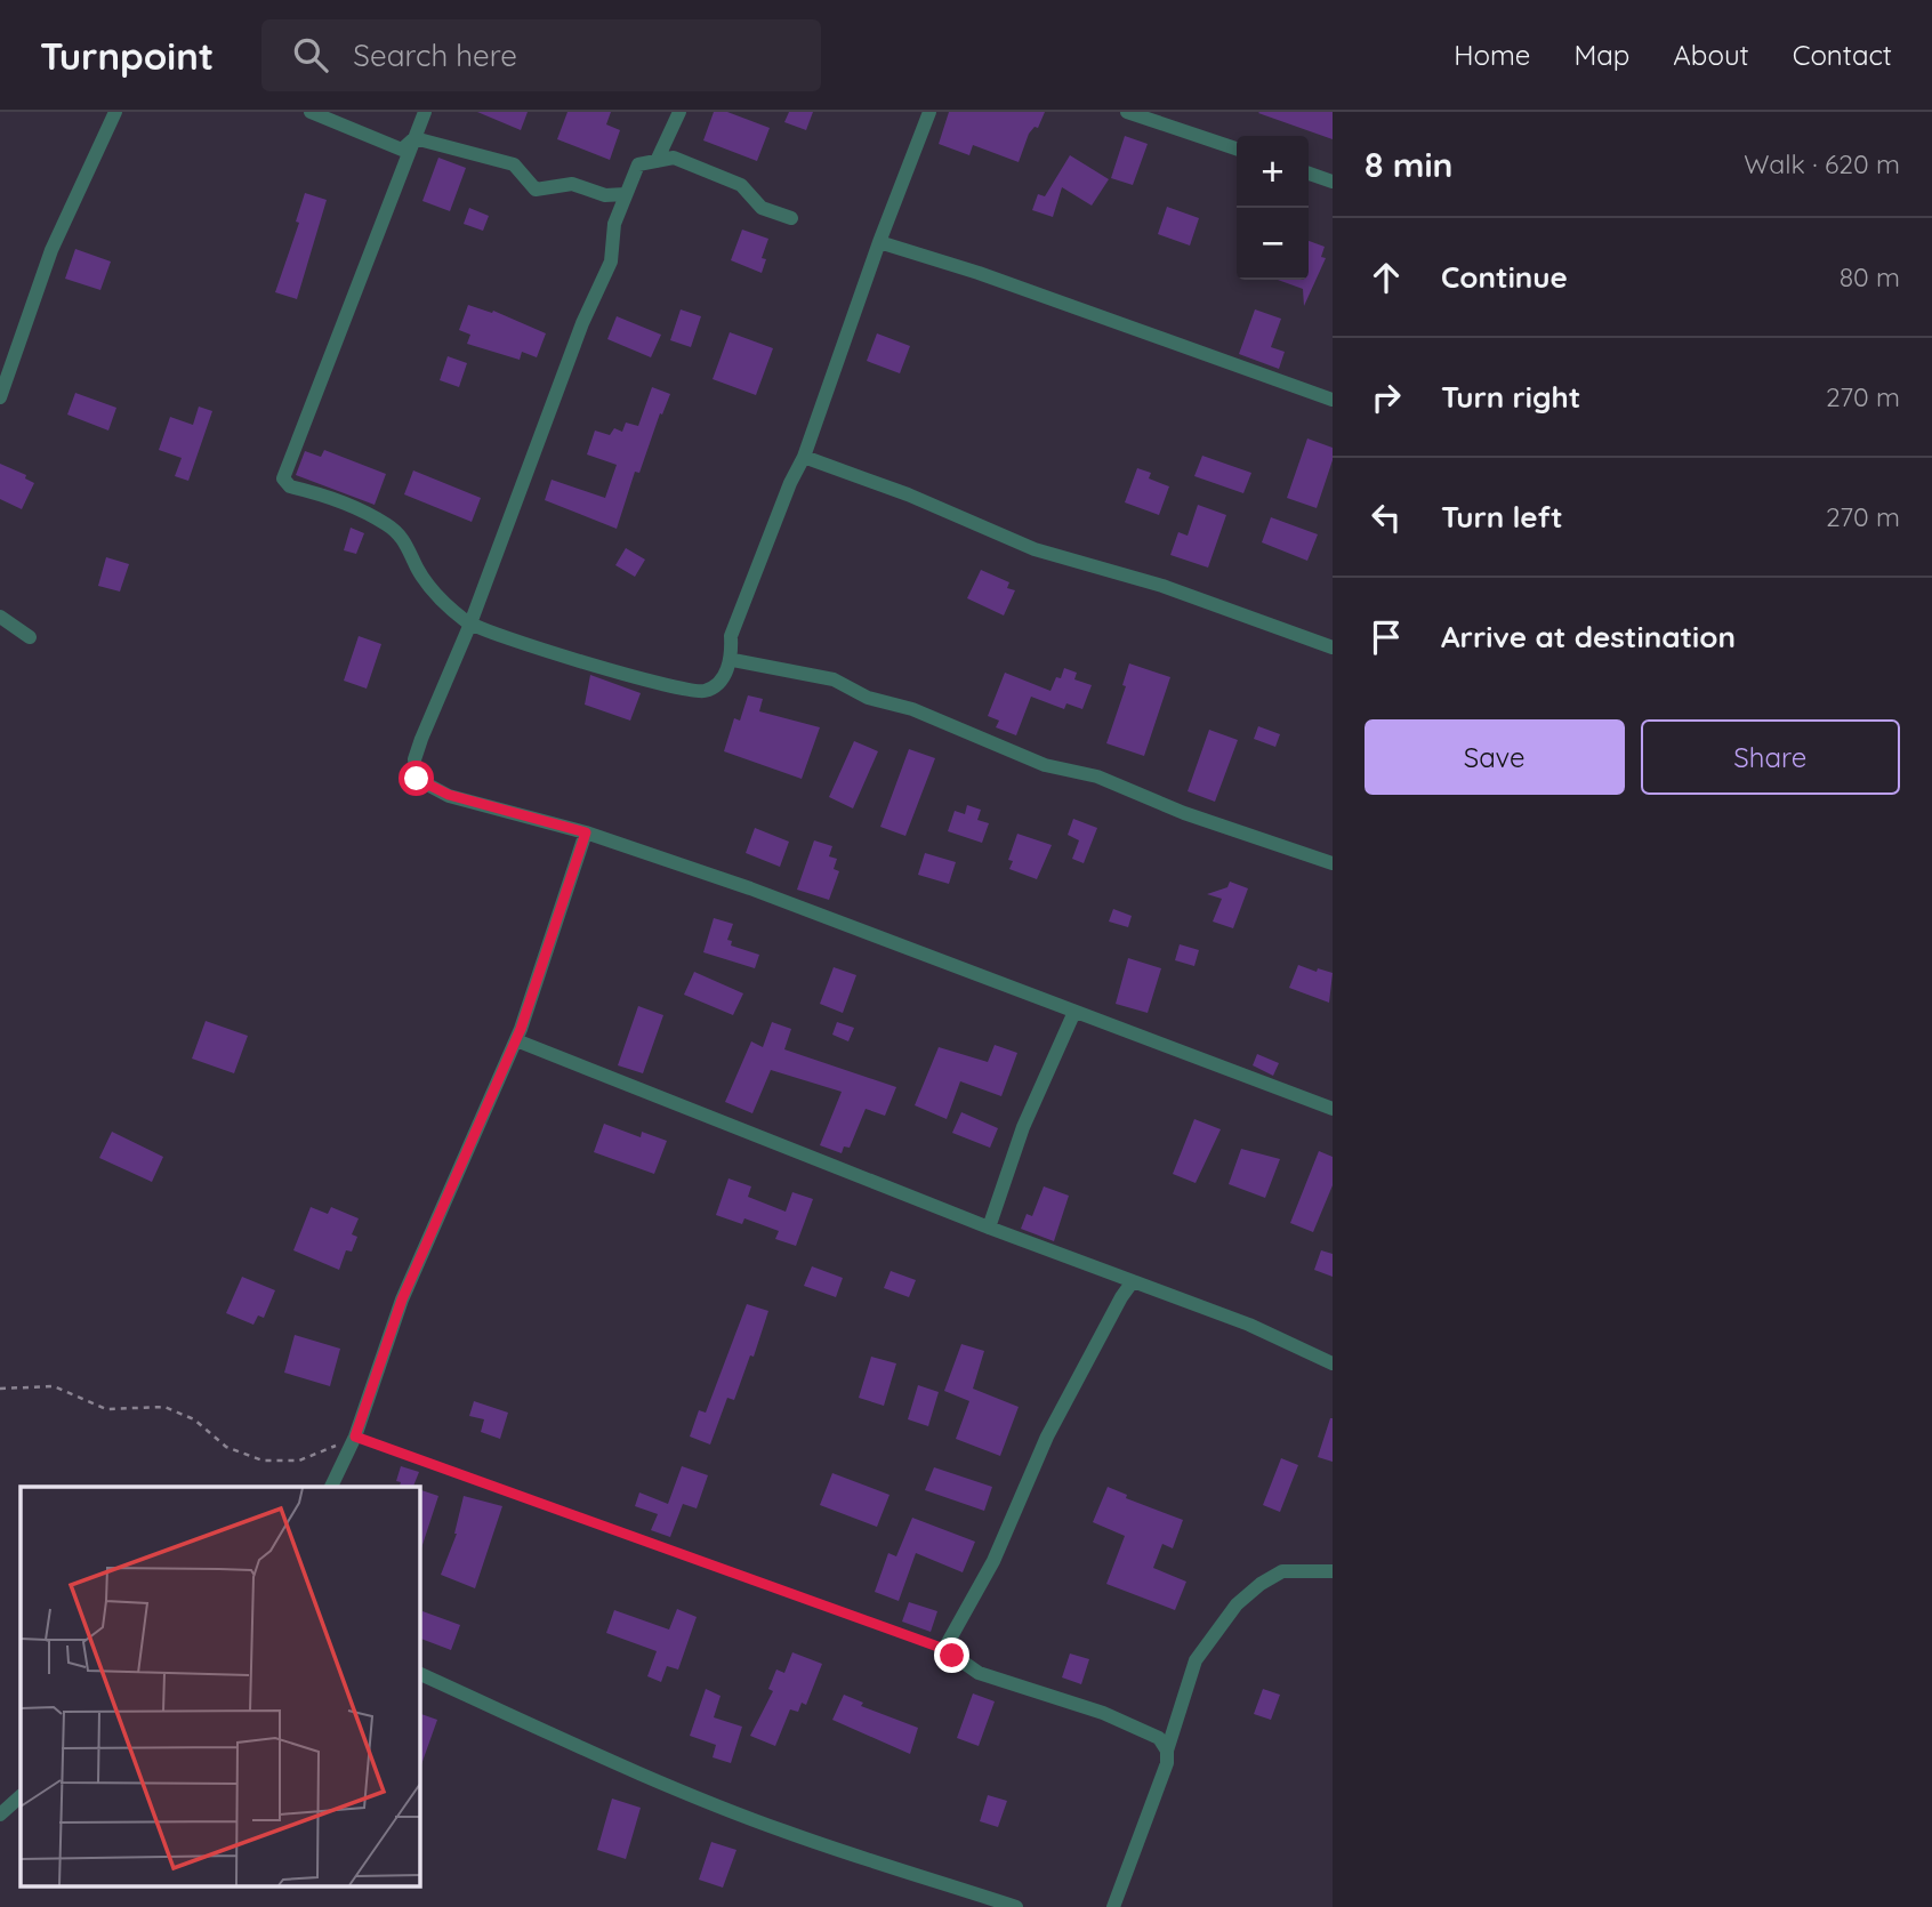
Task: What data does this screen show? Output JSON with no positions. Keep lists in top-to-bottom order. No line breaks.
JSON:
{"page":{"header":"Turnpoint","search":"Search here","nav":["Home","Map","About","Contact"],"heading":["8 min","Walk · 620 m"],"map_buttons":["+","−"],"list":[["Continue","80 m"],["Turn right","270 m"],["Turn left","270 m"],"Arrive at destination"],"buttons":["Save","Share"]}}
